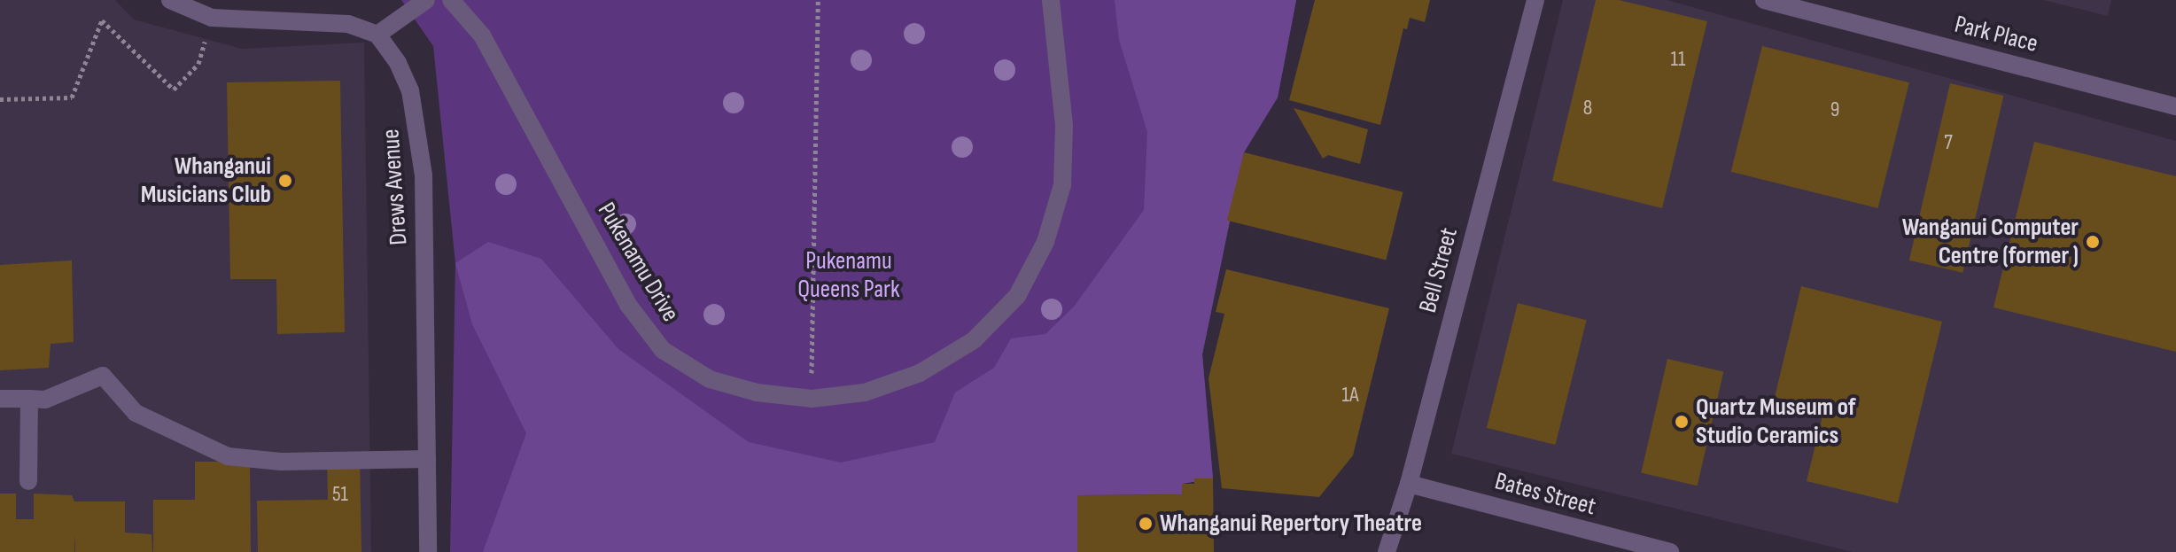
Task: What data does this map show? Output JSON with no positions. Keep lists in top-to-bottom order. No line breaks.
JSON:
{"streets":{"street":["Park Place","Drews Avenue","Pukenamu Drive","Bell Street","Bates Street"]},"crossings":[["Bell Street","Bates Street"]],"parks":["Pukenamu Queens Park"],"places":["Whanganui Musicians Club","Wanganui Computer Centre (former )","Quartz Museum of Studio Ceramics","Whanganui Repertory Theatre"],"house_numbers":["11","8","9","7","1A","51"]}
